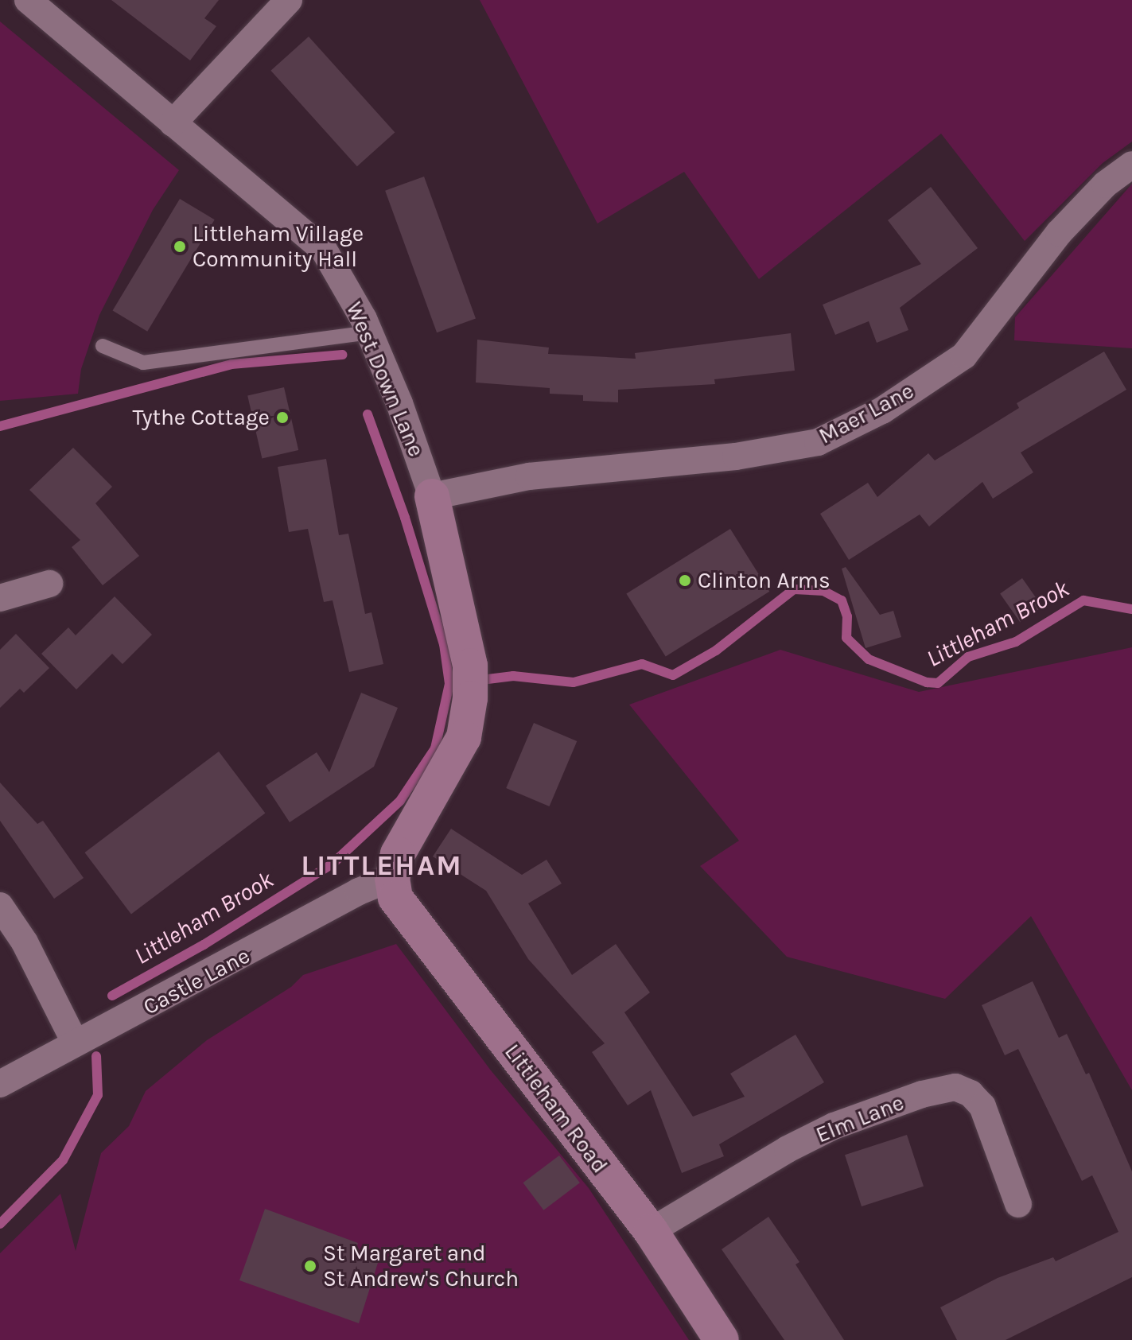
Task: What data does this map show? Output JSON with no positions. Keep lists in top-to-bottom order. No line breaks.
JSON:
{"streets":{"street":["West Down Lane","Maer Lane","Castle Lane","Littleham Road","Elm Lane"]},"crossings":[["West Down Lane","Maer Lane"],["West Down Lane","Castle Lane"],["West Down Lane","Littleham Road"],["Castle Lane","Littleham Road"],["Littleham Road","Elm Lane"]],"districts":["LITTLEHAM"],"water":["Littleham Brook"],"places":["Littleham Village Community Hall","Tythe Cottage","Clinton Arms","St Margaret and St Andrew's Church"]}
